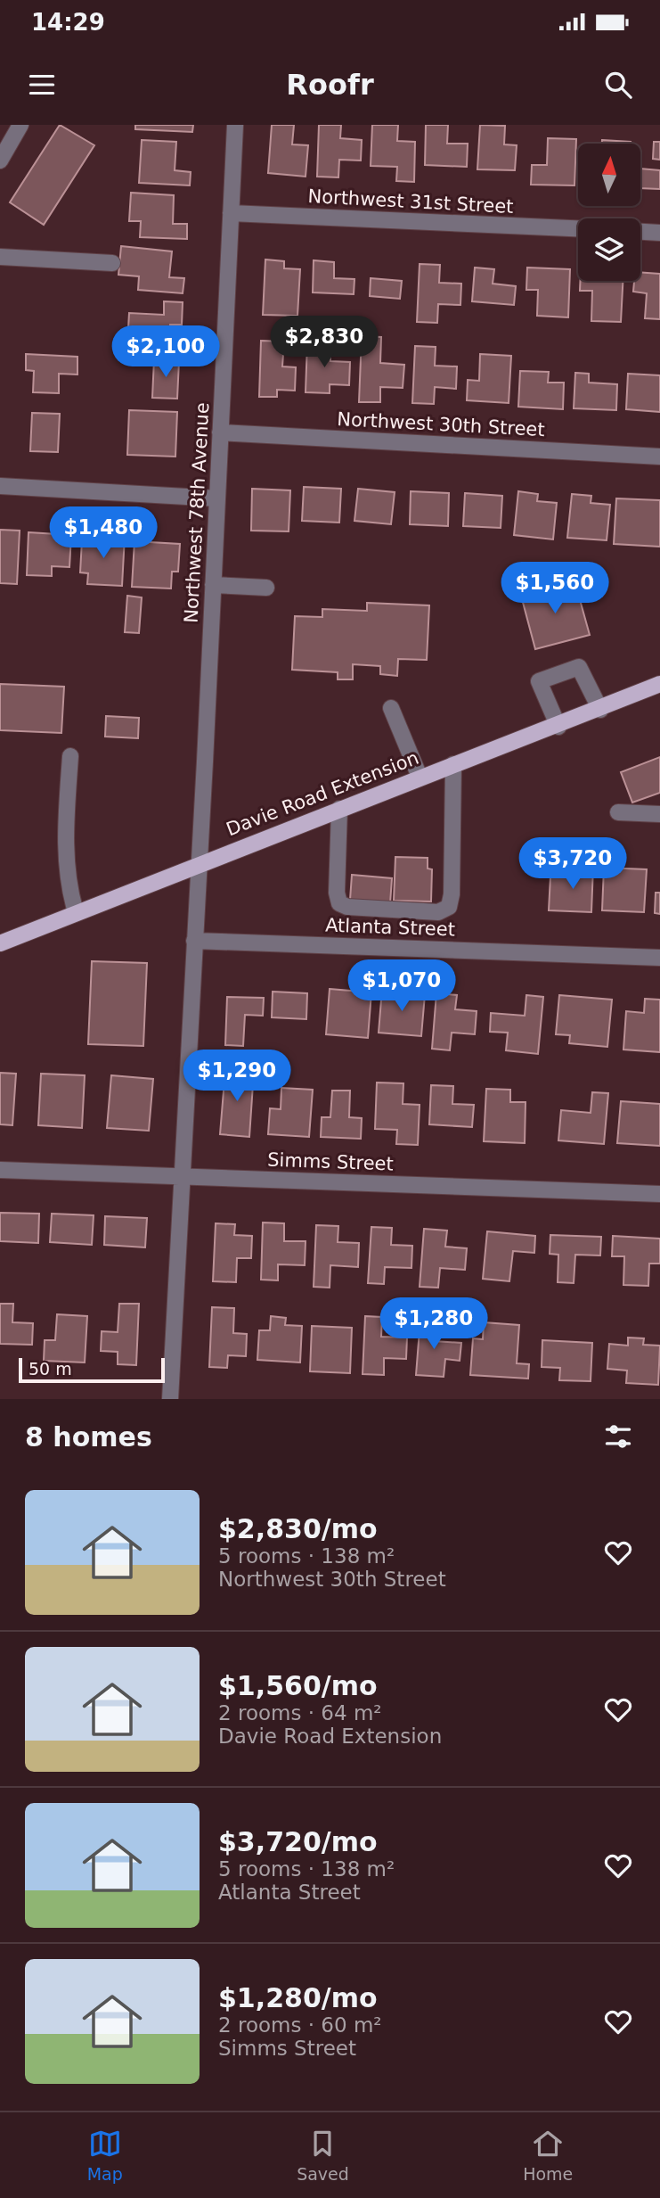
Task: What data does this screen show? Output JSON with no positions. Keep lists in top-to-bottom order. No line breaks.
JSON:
{"streets":{"main road":["Davie Road Extension"],"street":["Northwest 31st Street","Northwest 30th Street","Northwest 78th Avenue","Atlanta Street","Simms Street"]},"crossings":[["Northwest 31st Street","Northwest 78th Avenue"],["Northwest 30th Street","Northwest 78th Avenue"],["Northwest 78th Avenue","Davie Road Extension"]],"scale_bar":"50 m","north":"top","page":{"status":"14:29","header":"Roofr","price":["$2,830","$2,100","$1,480","$1,560","$3,720","$1,070","$1,290","$1,280"],"scale":"50 m","heading":"8 homes","list":[{"name":"$2,830/mo","note":"5 rooms · 138 m² · Northwest 30th Street"},{"name":"$1,560/mo","note":"2 rooms · 64 m² · Davie Road Extension"},{"name":"$3,720/mo","note":"5 rooms · 138 m² · Atlanta Street"},{"name":"$1,280/mo","note":"2 rooms · 60 m² · Simms Street"}],"tabs":["Map","Saved","Home"]}}
